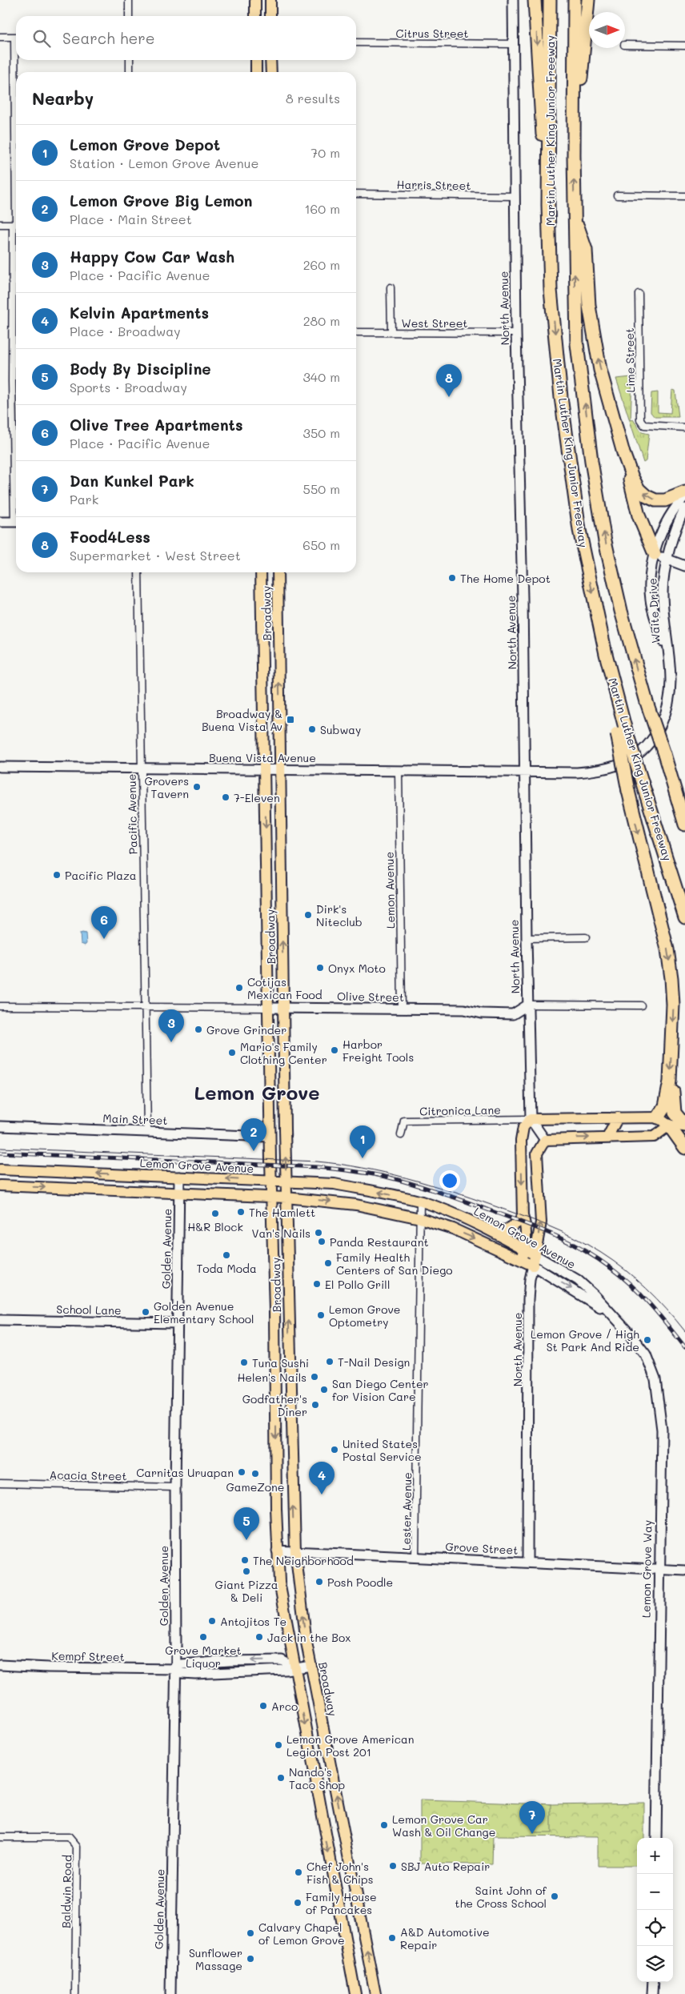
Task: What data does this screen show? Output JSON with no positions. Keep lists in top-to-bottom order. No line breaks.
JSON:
{"streets":{"highway":["Martin Luther King Junior Freeway"],"main road":["North Avenue","Broadway","Lemon Grove Avenue"],"street":["Citrus Street","Harris Street","West Street","Lime Street","Waite Drive","Buena Vista Avenue","Pacific Avenue","Lemon Avenue","Olive Street","Citronica Lane","Main Street","Golden Avenue","School Lane","Acacia Street","Lester Avenue","Grove Street","Lemon Grove Way","Kempf Street","Baldwin Road"]},"crossings":[["Citrus Street","North Avenue"],["Harris Street","North Avenue"],["North Avenue","West Street"],["North Avenue","Waite Drive"],["North Avenue","Buena Vista Avenue"],["North Avenue","Olive Street"],["North Avenue","Citronica Lane"],["North Avenue","Lemon Grove Avenue"],["North Avenue","Grove Street"],["Waite Drive","Buena Vista Avenue"],["Broadway","Buena Vista Avenue"],["Broadway","Olive Street"],["Broadway","Main Street"],["Broadway","Lemon Grove Avenue"],["Broadway","Grove Street"],["Broadway","Kempf Street"],["Buena Vista Avenue","Pacific Avenue"],["Buena Vista Avenue","Lemon Avenue"],["Pacific Avenue","Olive Street"],["Pacific Avenue","Main Street"],["Lemon Avenue","Olive Street"],["Lemon Grove Avenue","Golden Avenue"],["Lemon Grove Avenue","Lester Avenue"],["Lemon Grove Avenue","Lemon Grove Way"],["Golden Avenue","School Lane"],["Golden Avenue","Acacia Street"],["Golden Avenue","Kempf Street"],["Lester Avenue","Grove Street"],["Grove Street","Lemon Grove Way"]],"districts":["Lemon Grove"],"places":{"other":["The Home Depot","Subway","Grovers Tavern","7-Eleven","Pacific Plaza","Dirk's Niteclub","Onyx Moto","Cotijas Mexican Food","Grove Grinder","Harbor Freight Tools","Mario's Family Clothing Center","The Hamlett","H&R Block","Van's Nails","Panda Restaurant","Toda Moda","Family Health Centers of San Diego","El Pollo Grill","Golden Avenue Elementary School","Lemon Grove Optometry","Lemon Grove / High St Park And Ride","T-Nail Design","Tuna Sushi","Helen's Nails","San Diego Center for Vision Care","Godfather's Diner","United States Postal Service","Carnitas Uruapan","GameZone","The Neighborhood","Giant Pizza & Deli","Posh Poodle","Antojitos Te","Grove Market Liquor","Jack in the Box","Arco","Lemon Grove American Legion Post 201","Nando's Taco Shop","Lemon Grove Car Wash & Oil Change","SBJ Auto Repair","Chef John's Fish & Chips","Saint John of the Cross School","Family House of Pancakes","Calvary Chapel of Lemon Grove","A&D Automotive Repair","Sunflower Massage"],"transit":["Broadway & Buena Vista Av"]},"north":"right","page":{"search":"Search here","heading":["Nearby","8 results"],"list":[{"mark":"1","name":"Lemon Grove Depot","note":"Station · Lemon Grove Avenue","value":"70 m"},{"mark":"2","name":"Lemon Grove Big Lemon","note":"Place · Main Street","value":"160 m"},{"mark":"3","name":"Happy Cow Car Wash","note":"Place · Pacific Avenue","value":"260 m"},{"mark":"4","name":"Kelvin Apartments","note":"Place · Broadway","value":"280 m"},{"mark":"5","name":"Body By Discipline","note":"Sports · Broadway","value":"340 m"},{"mark":"6","name":"Olive Tree Apartments","note":"Place · Pacific Avenue","value":"350 m"},{"mark":"7","name":"Dan Kunkel Park","note":"Park","value":"550 m"},{"mark":"8","name":"Food4Less","note":"Supermarket · West Street","value":"650 m"}],"pins":["8","6","3","2","1","4","5","7"],"map_buttons":["+","−"]}}
